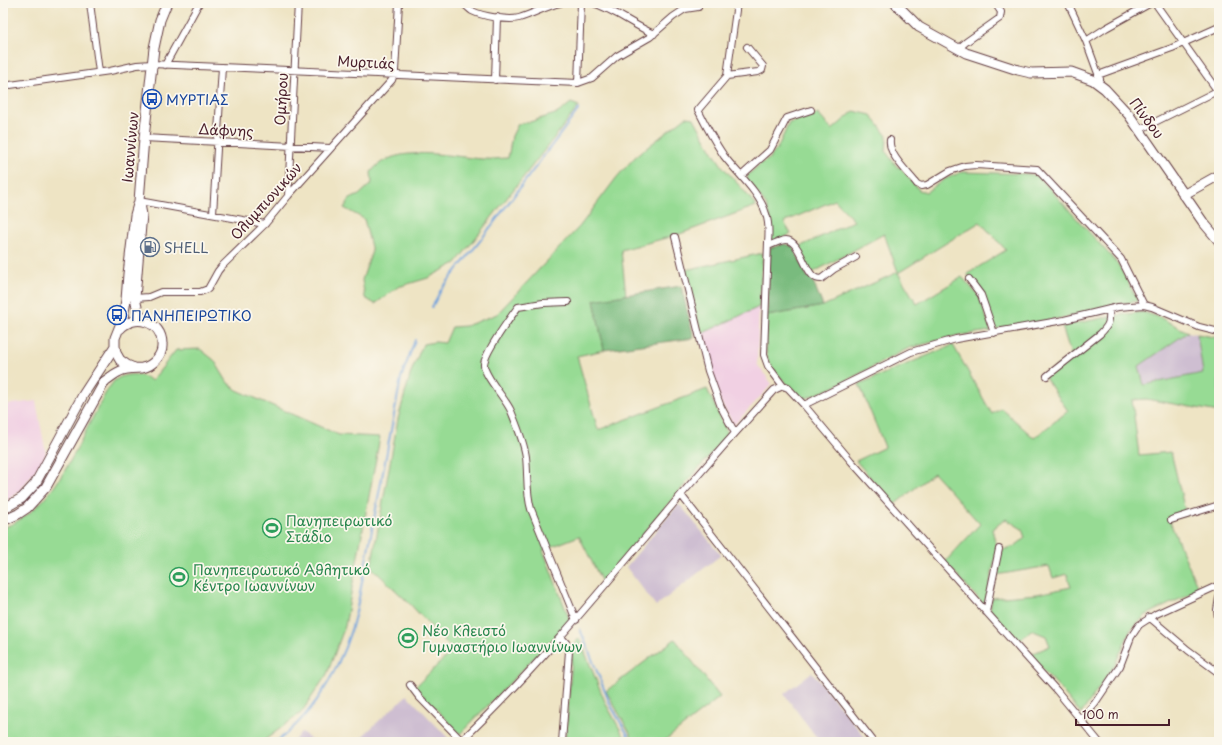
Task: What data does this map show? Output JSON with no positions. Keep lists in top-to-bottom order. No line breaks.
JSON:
{"streets":{"main road":["Πίνδου","Ιωαννίνων"],"street":["Μυρτιάς","Ομήρου","Δάφνης","Ολυμπιονικών"]},"crossings":[["Μυρτιάς","Ομήρου"],["Μυρτιάς","Ιωαννίνων"],["Μυρτιάς","Ολυμπιονικών"],["Ομήρου","Δάφνης"],["Ομήρου","Ολυμπιονικών"],["Δάφνης","Ιωαννίνων"],["Δάφνης","Ολυμπιονικών"]],"places":{"bus stop":["ΜΥΡΤΙΑΣ","ΠΑΝΗΠΕΙΡΩΤΙΚΟ"],"fuel station":["SHELL"],"sports":["Πανηπειρωτικό Στάδιο","Πανηπειρωτικό Αθλητικό Κέντρο Ιωαννίνων","Νέο Κλειστό Γυμναστήριο Ιωαννίνων"]},"scale_bar":"100 m"}
